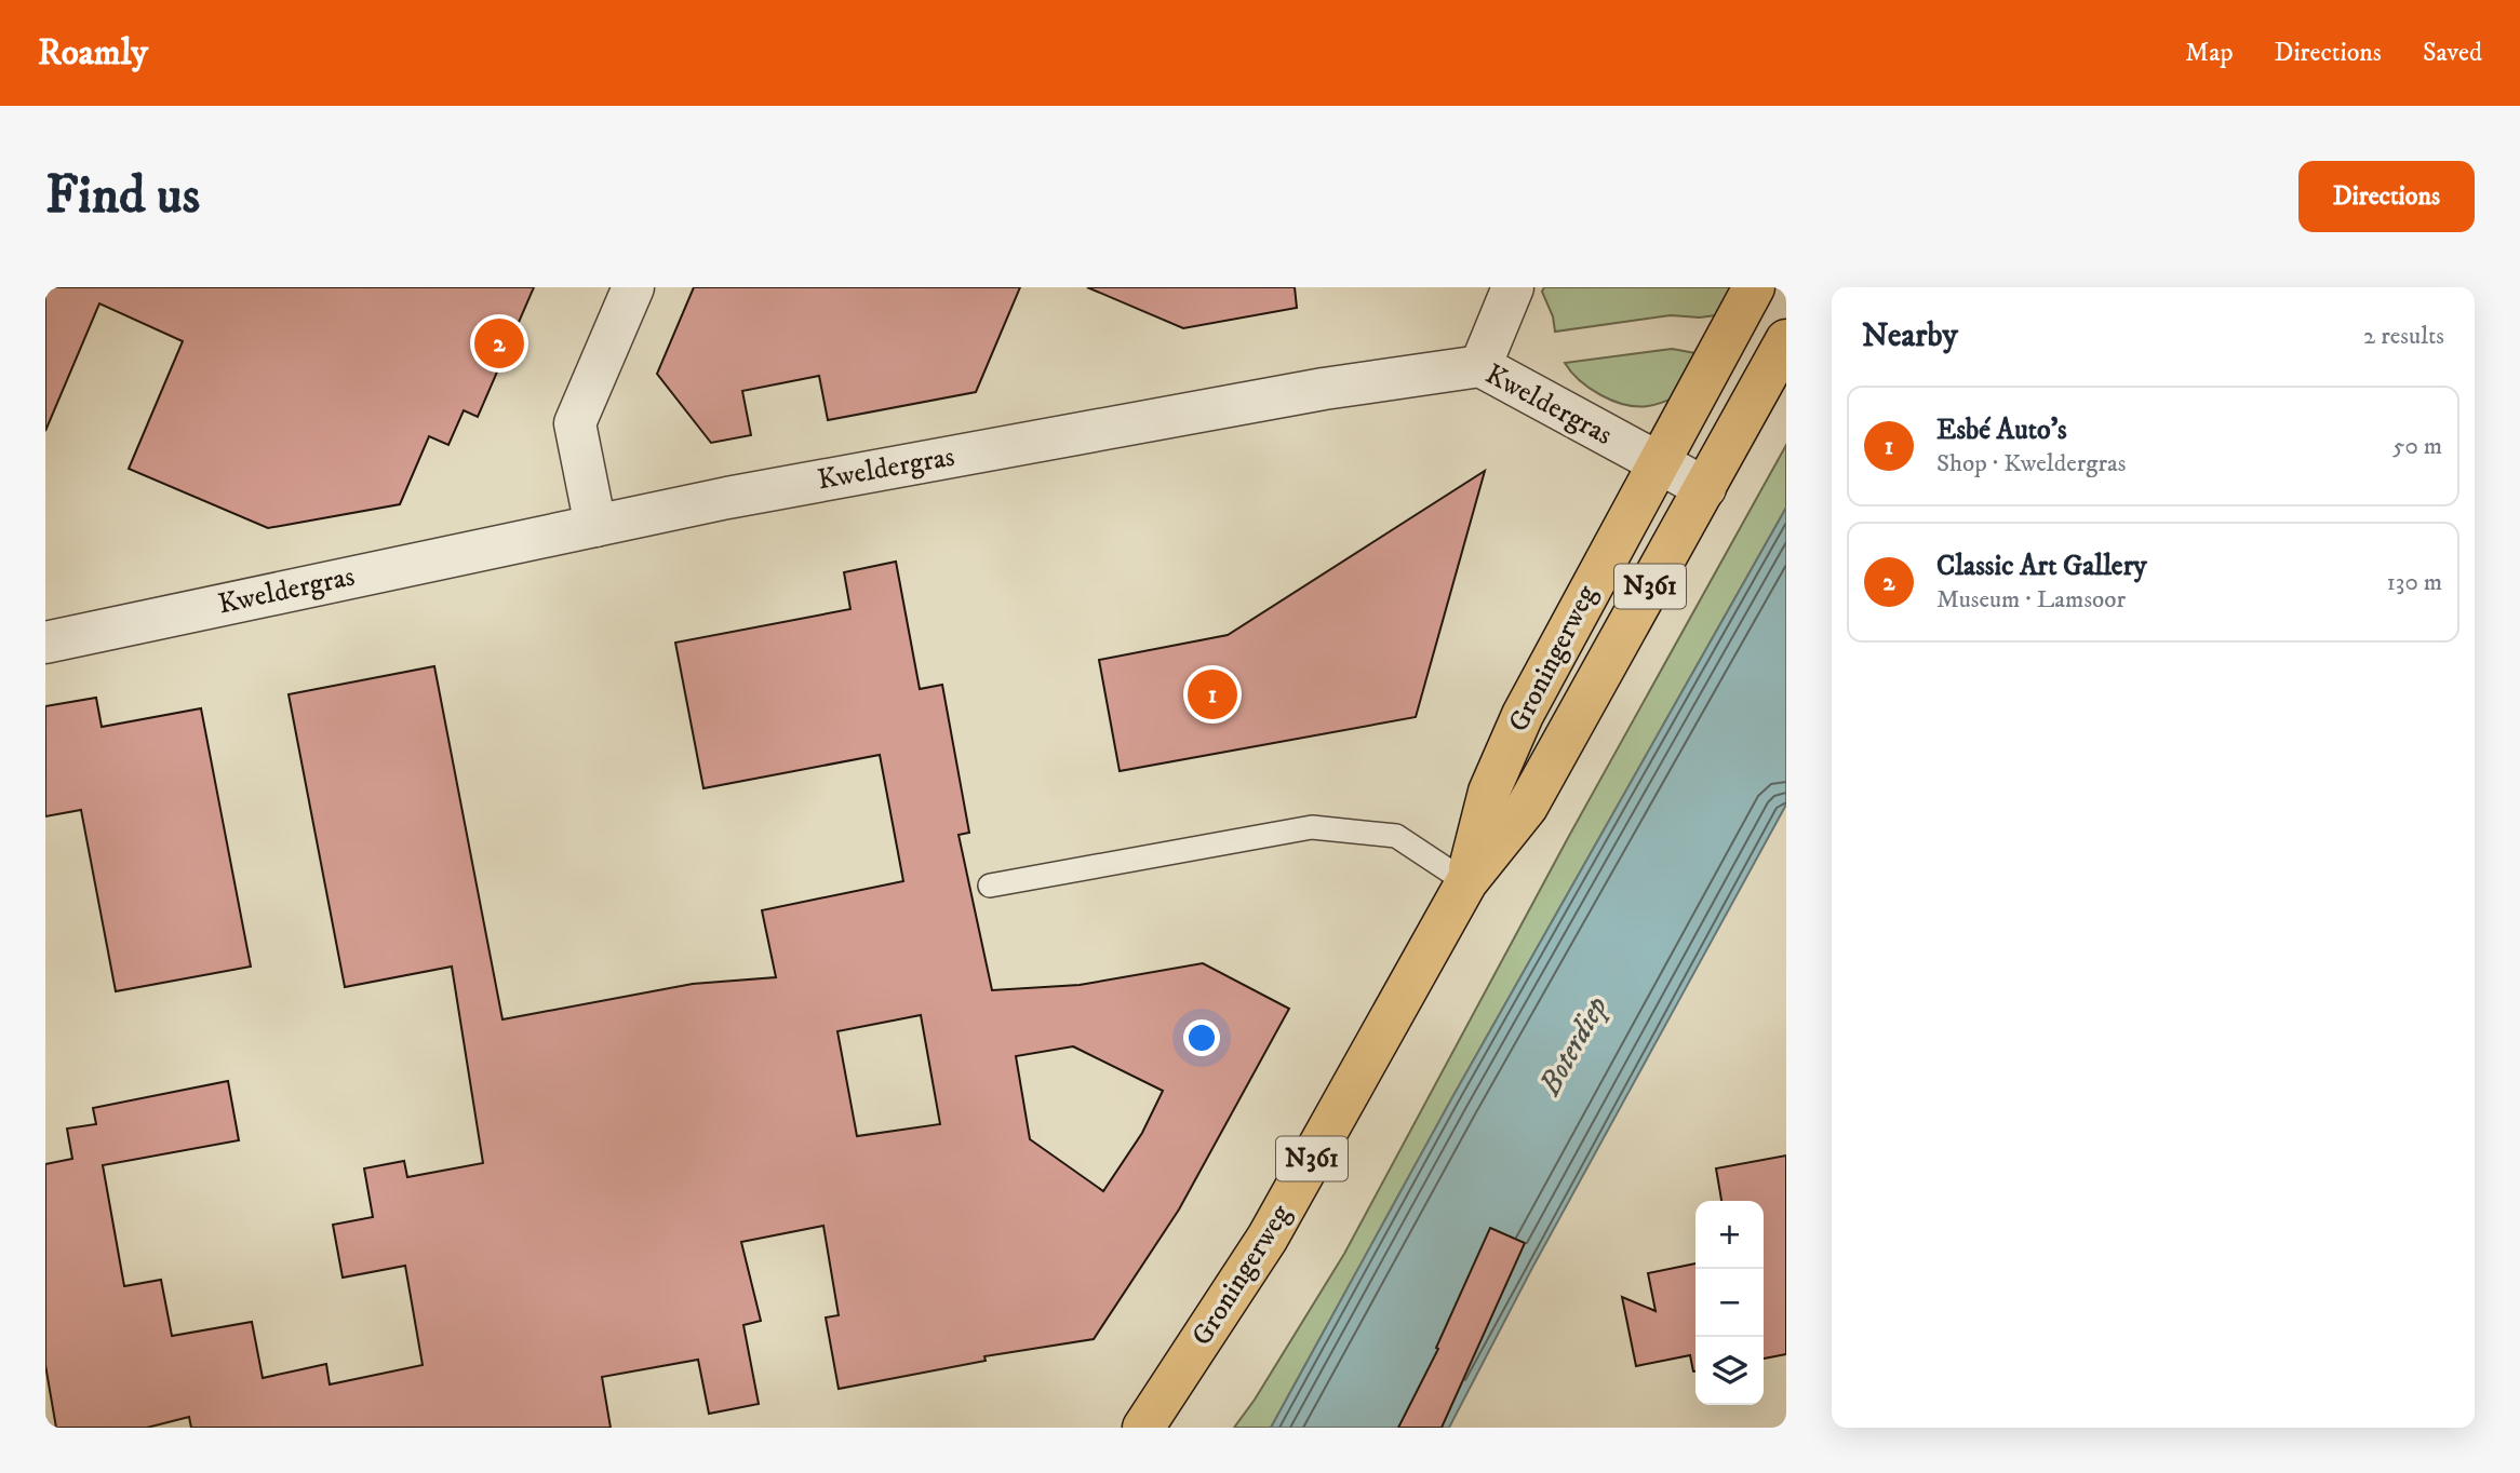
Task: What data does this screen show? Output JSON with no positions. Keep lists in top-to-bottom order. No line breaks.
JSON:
{"streets":{"main road":["N361","Groningerweg"],"street":["Kweldergras"]},"crossings":[["Kweldergras","Groningerweg"]],"water":["Boterdiep"],"page":{"header":"Roamly","nav":["Map","Directions","Saved"],"buttons":"Directions","title":"Find us","heading":["Nearby","2 results"],"pins":["2","1"],"list":[{"mark":"1","name":"Esbé Auto's","note":"Shop · Kweldergras","value":"50 m"},{"mark":"2","name":"Classic Art Gallery","note":"Museum · Lamsoor","value":"130 m"}],"map_buttons":["+","−"]}}
